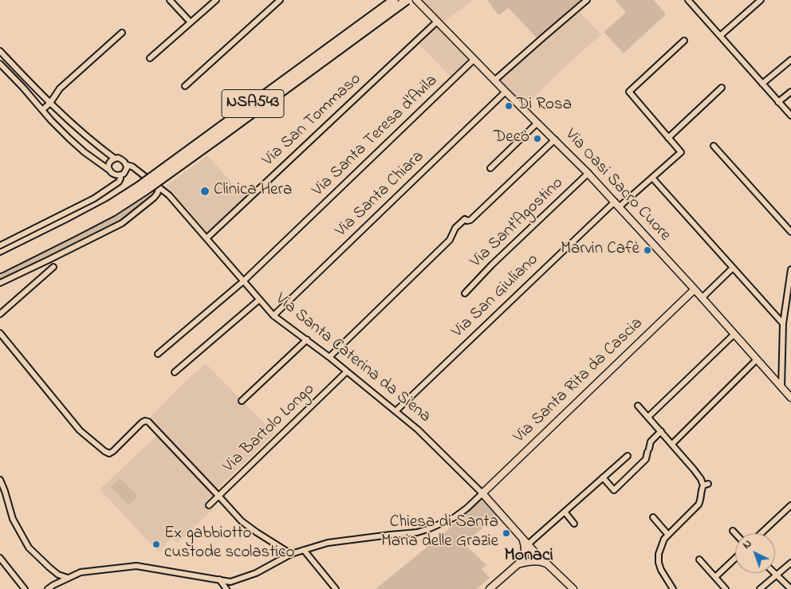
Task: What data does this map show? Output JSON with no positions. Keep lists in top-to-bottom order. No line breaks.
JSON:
{"streets":{"highway":["NSA543"],"street":["Via San Tommaso","Via Santa Teresa d'Avila","Via Oasi Sacro Cuore","Via Santa Chiara","Via Sant'Agostino","Via San Giuliano","Via Santa Caterina da Siena","Via Santa Rita da Cascia","Via Bartolo Longo"]},"crossings":[["Via San Tommaso","Via Oasi Sacro Cuore"],["Via San Tommaso","Via Santa Caterina da Siena"],["Via Santa Teresa d'Avila","Via Oasi Sacro Cuore"],["Via Santa Teresa d'Avila","Via Santa Caterina da Siena"],["Via Oasi Sacro Cuore","Via Santa Chiara"],["Via Oasi Sacro Cuore","Via Sant'Agostino"],["Via Oasi Sacro Cuore","Via San Giuliano"],["Via Oasi Sacro Cuore","Via Santa Rita da Cascia"],["Via Santa Chiara","Via Santa Caterina da Siena"],["Via San Giuliano","Via Santa Caterina da Siena"],["Via Santa Caterina da Siena","Via Santa Rita da Cascia"],["Via Santa Caterina da Siena","Via Bartolo Longo"]],"districts":["Monaci"],"places":["Di Rosa","Decò","Clinica Hera","Marvin Cafè","Chiesa di Santa Maria delle Grazie","Ex gabbiotto custode scolastico"],"north":"top left"}
